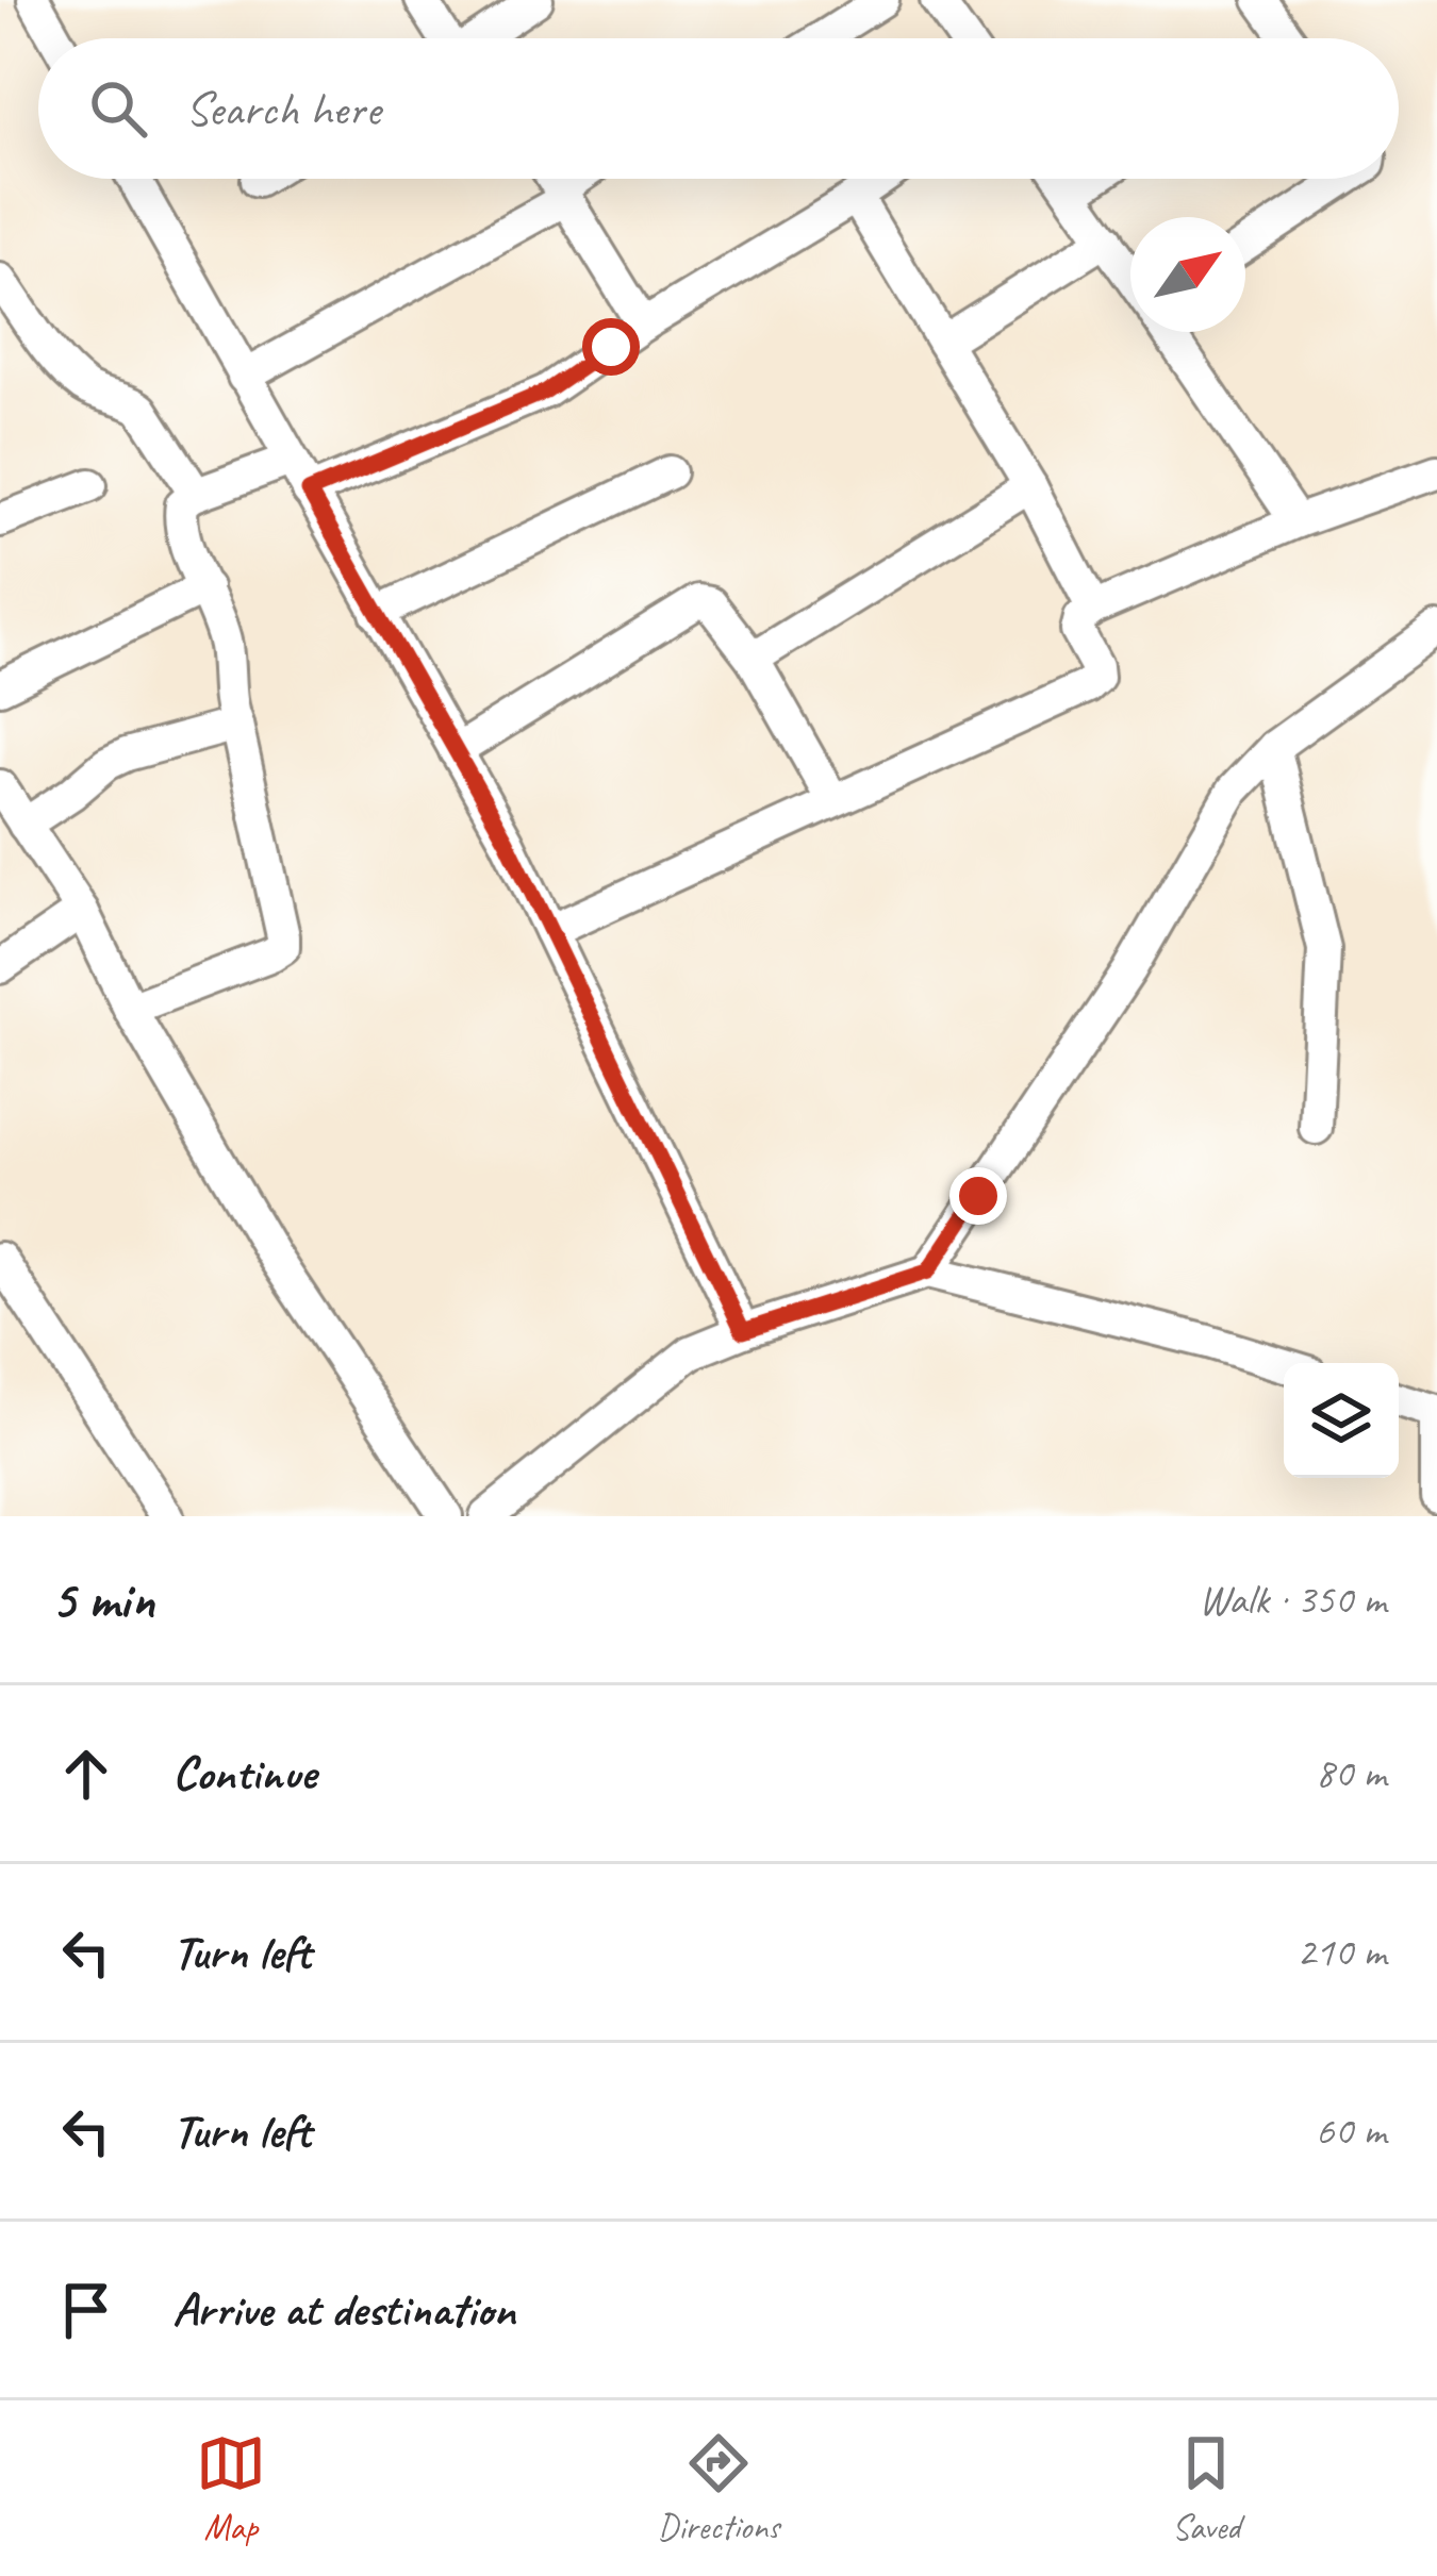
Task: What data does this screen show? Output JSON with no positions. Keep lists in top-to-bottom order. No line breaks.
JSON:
{"north":"top right","page":{"search":"Search here","heading":["5 min","Walk · 350 m"],"list":[["Continue","80 m"],["Turn left","210 m"],["Turn left","60 m"],"Arrive at destination"],"nav":["Map","Directions","Saved"]}}
